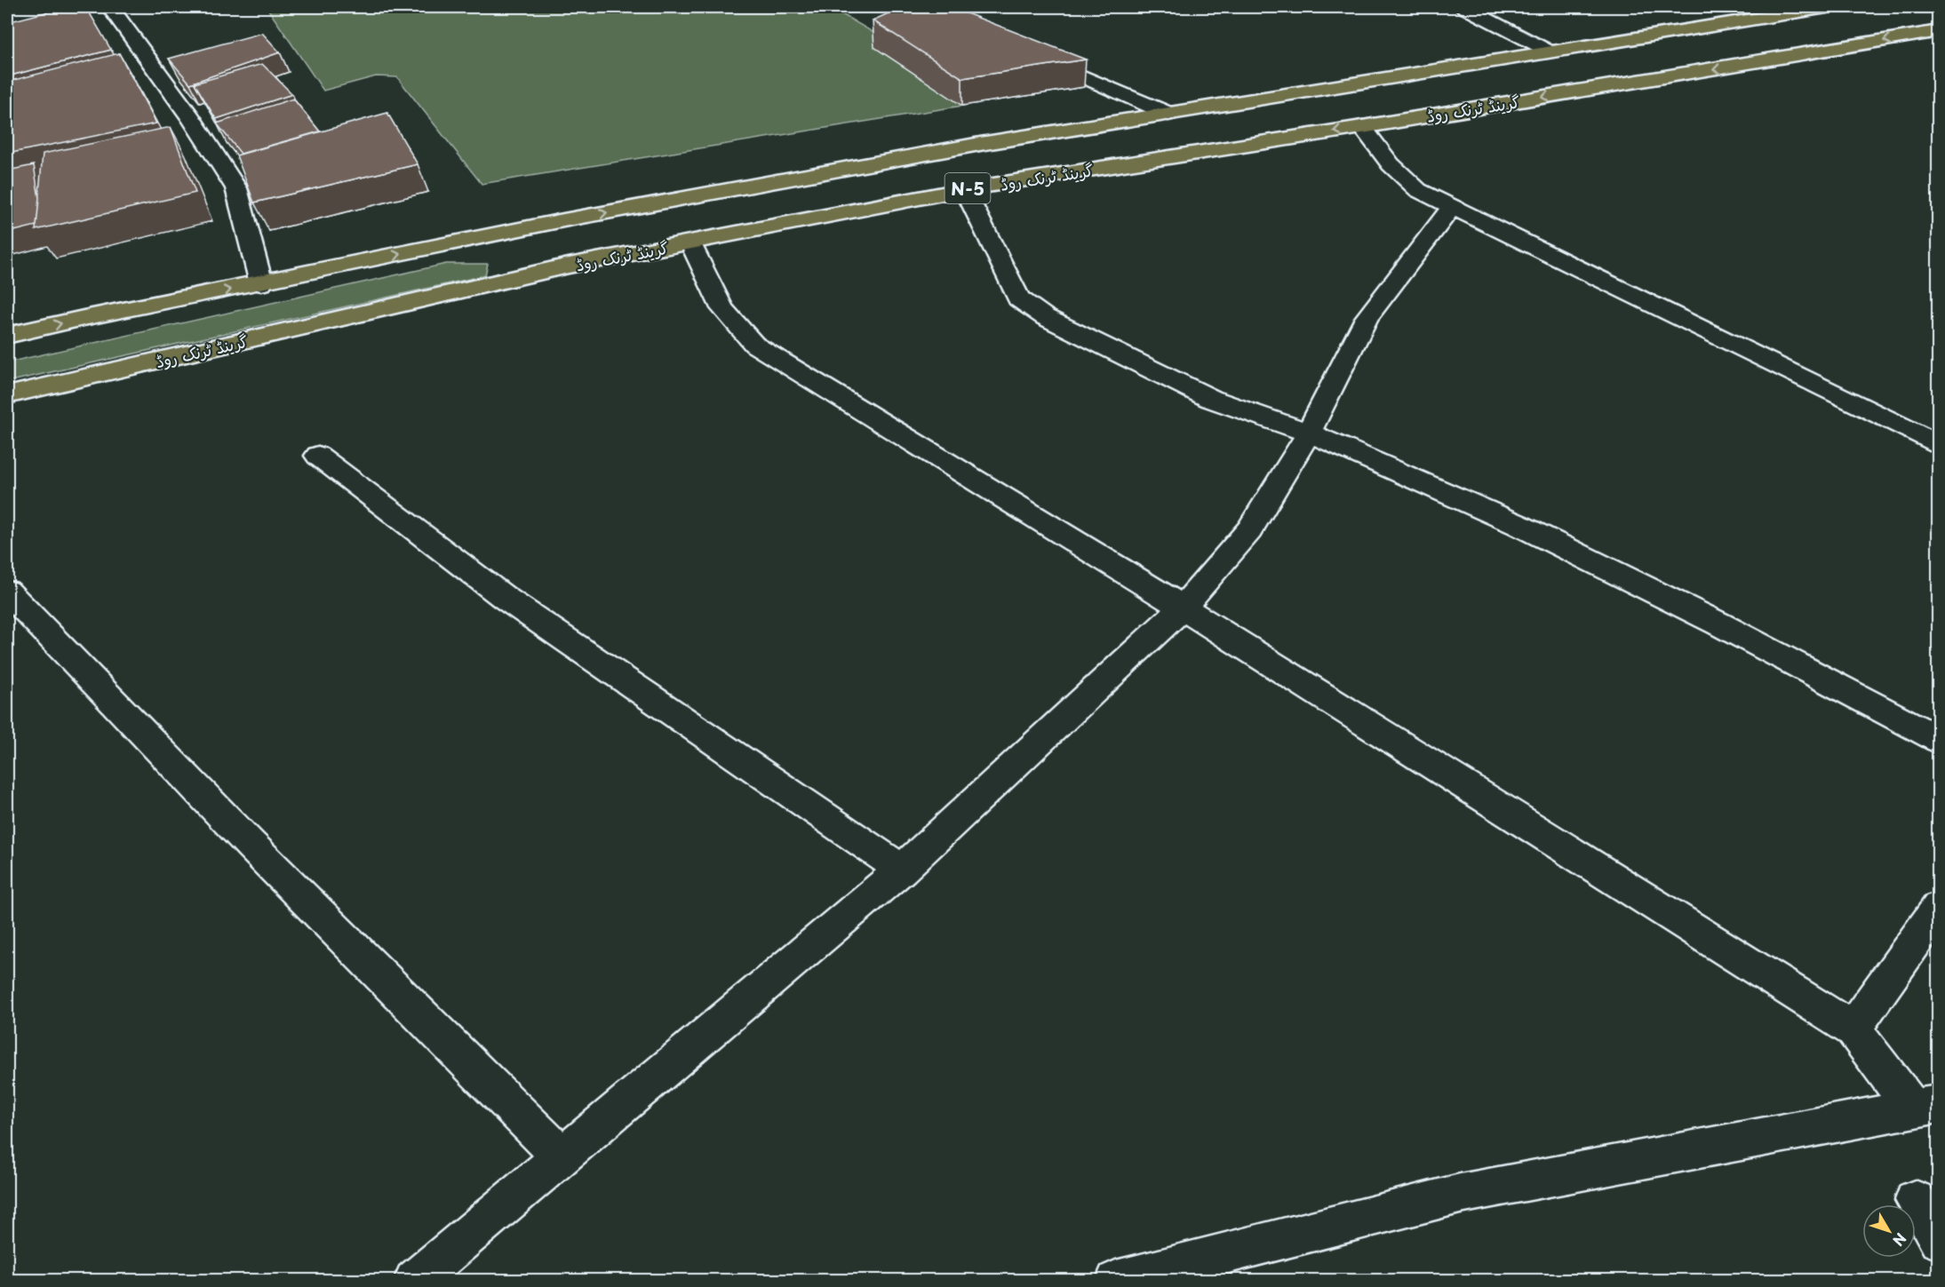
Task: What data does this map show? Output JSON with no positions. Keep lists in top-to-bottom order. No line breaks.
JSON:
{"streets":{"highway":["گرینڈ ٹرنک روڈ","N-5"]},"north":"bottom right"}
